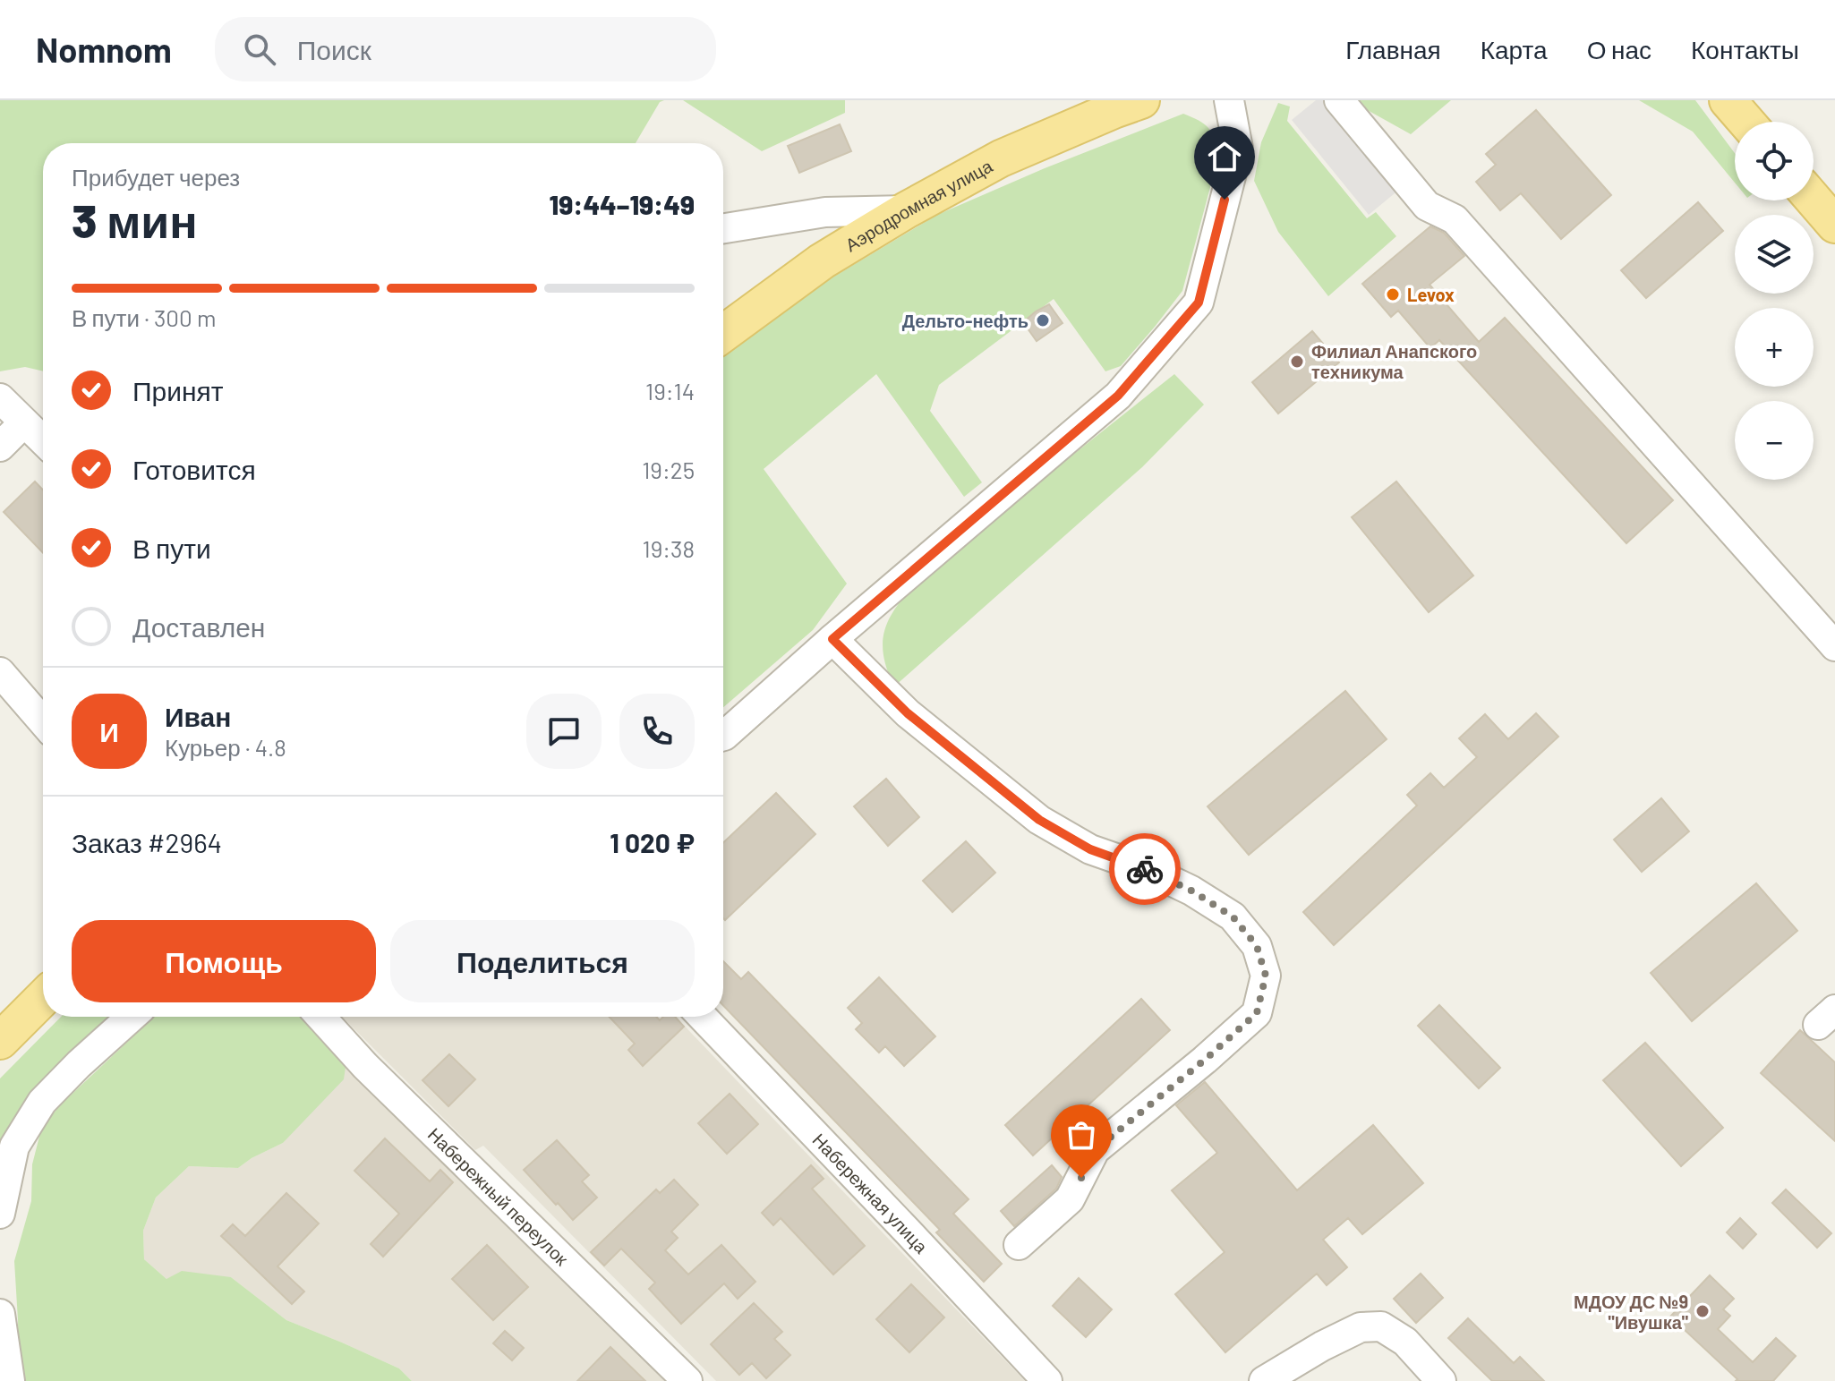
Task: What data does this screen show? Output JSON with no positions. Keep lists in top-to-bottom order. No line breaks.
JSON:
{"streets":{"main road":["Аэродромная улица"],"street":["Набережная улица","Набережный переулок"]},"places":["Levox","Дельто-нефть","Филиал Анапского техникума","МДОУ ДС №9 \"Ивушка\""],"page":{"header":"Nomnom","search":"Поиск","nav":["Главная","Карта","О нас","Контакты"],"map_buttons":["+","−"],"heading":["3 мин","Прибудет через","19:44–19:49"],"panel":["Иван","Курьер · 4.8","Заказ #2964","1 020 ₽"],"bar":"В пути · 300 m","list":[["Принят","19:14"],["Готовится","19:25"],["В пути","19:38"],"Доставлен"],"round":"И","buttons":["Помощь","Поделиться"]}}
